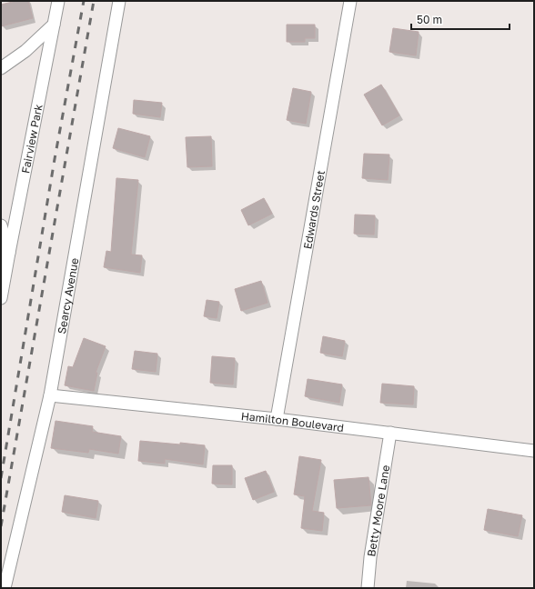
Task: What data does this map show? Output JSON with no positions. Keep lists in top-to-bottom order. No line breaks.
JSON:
{"streets":{"street":["Fairview Park","Edwards Street","Searcy Avenue","Hamilton Boulevard","Betty Moore Lane"]},"crossings":[["Edwards Street","Hamilton Boulevard"],["Searcy Avenue","Hamilton Boulevard"],["Hamilton Boulevard","Betty Moore Lane"]],"scale_bar":"50 m"}
